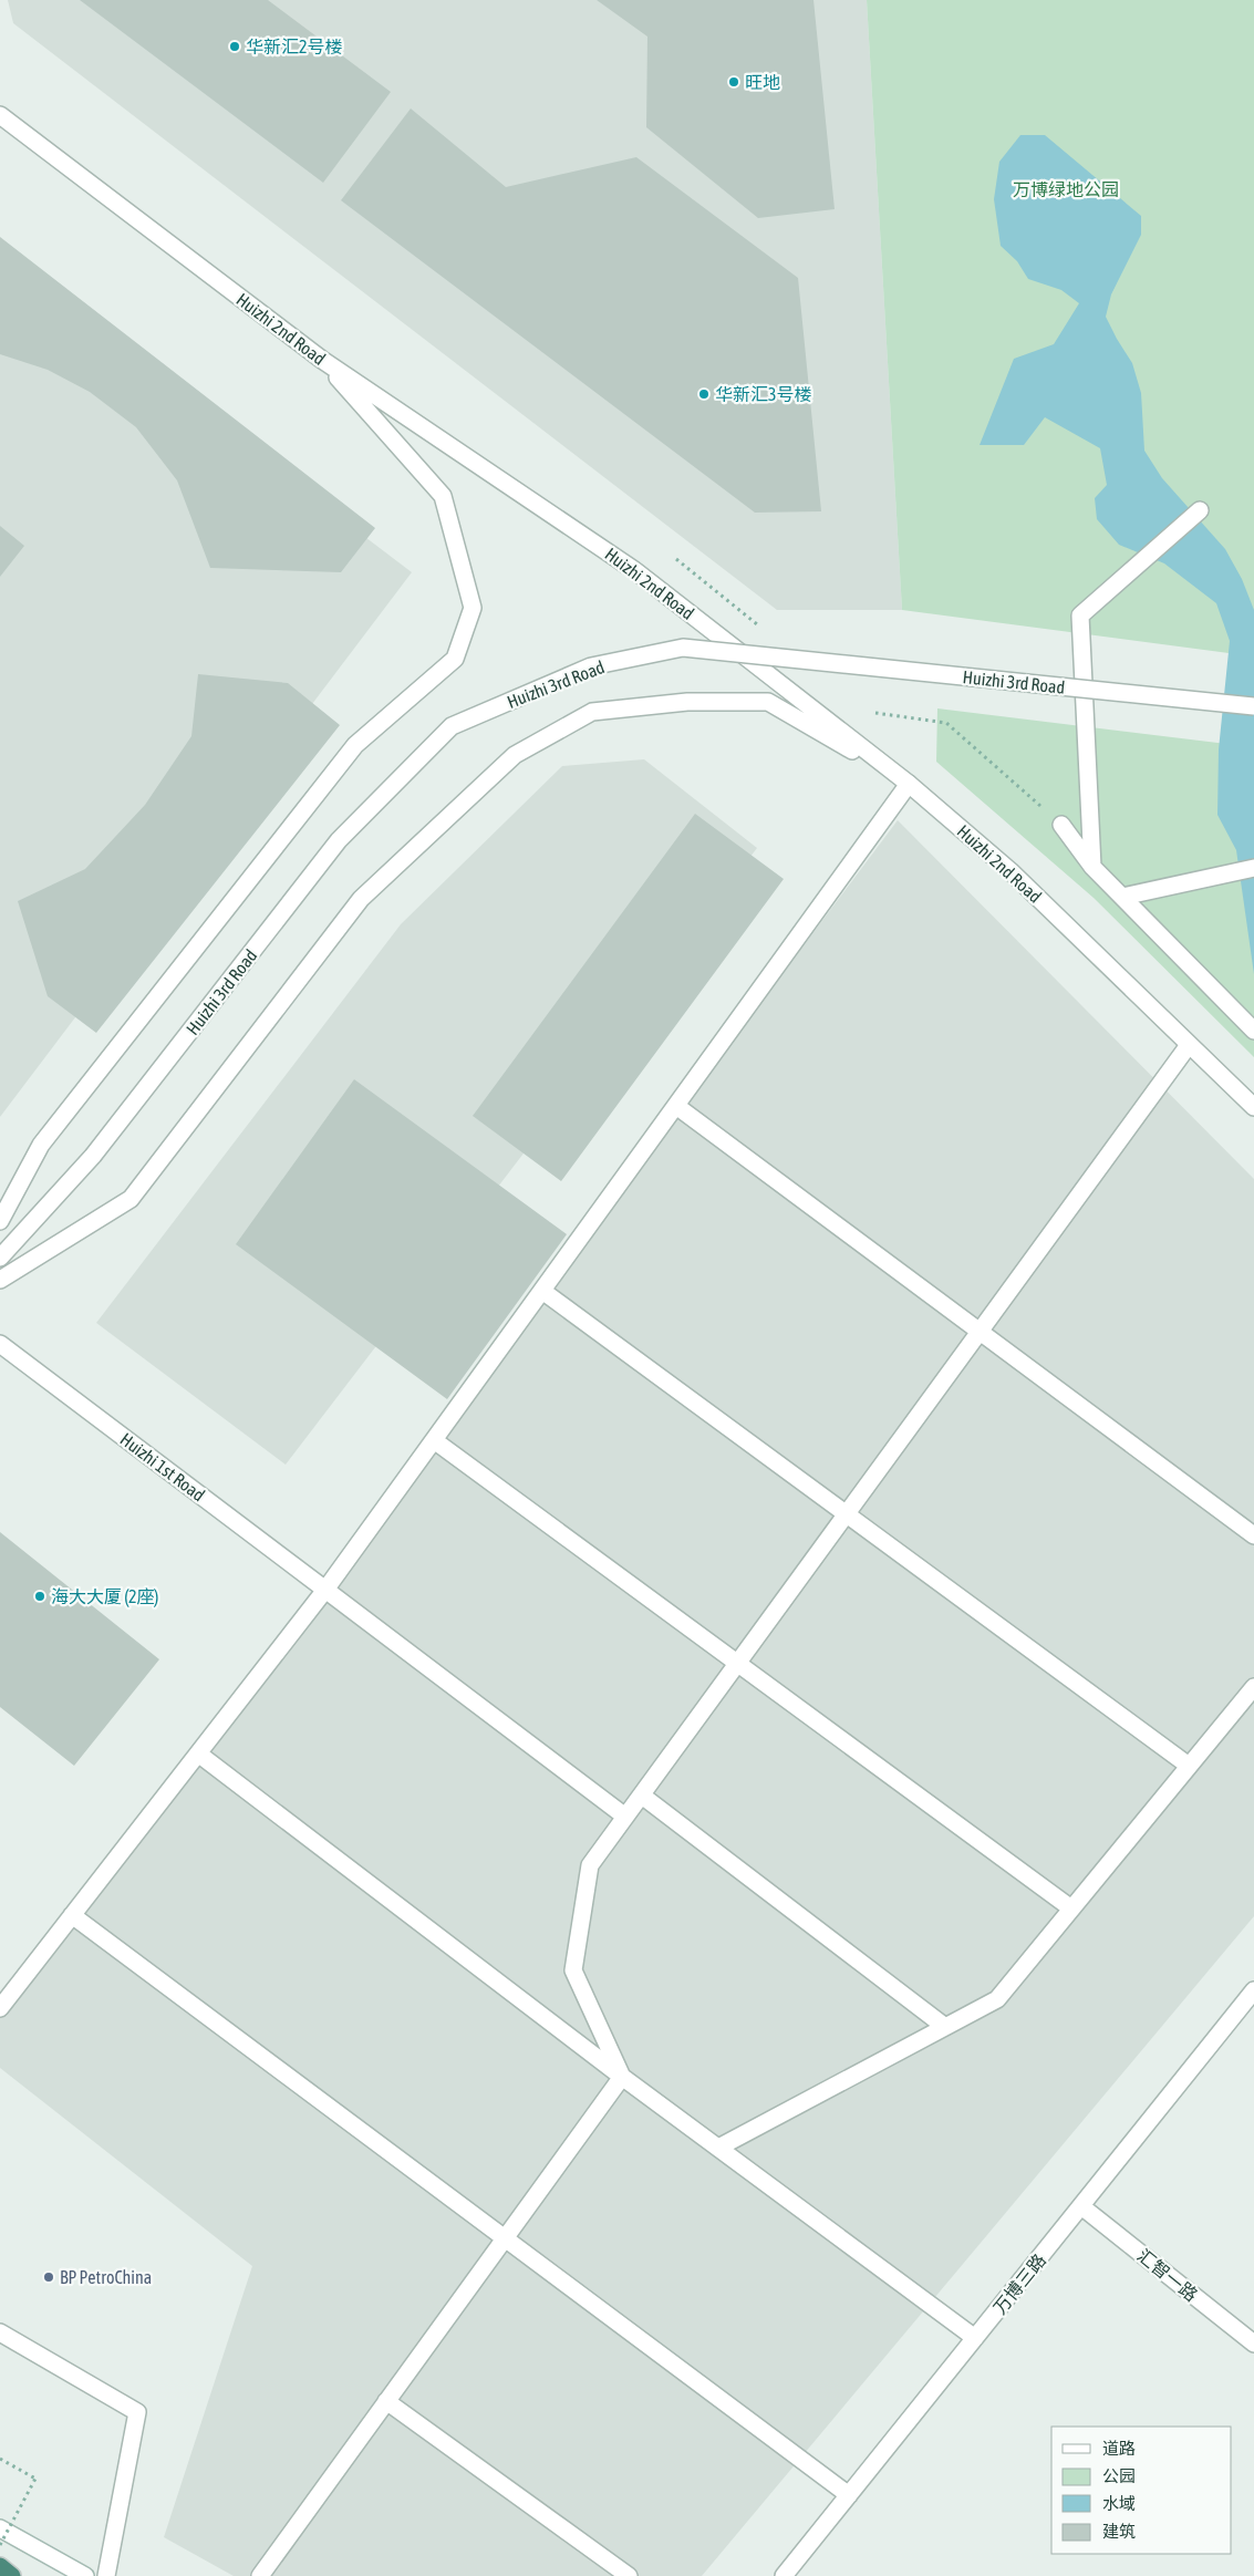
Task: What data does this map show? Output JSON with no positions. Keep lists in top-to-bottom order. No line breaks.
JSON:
{"streets":{"street":["Huizhi 2nd Road","Huizhi 3rd Road","Huizhi 1st Road","汇智一路","万博三路"]},"crossings":[["汇智一路","万博三路"]],"parks":["万博绿地公园"],"places":["华新汇2号楼","旺地","华新汇3号楼","海大大厦 (2座)","BP PetroChina"],"legend":["道路","公园","水域","建筑"]}
